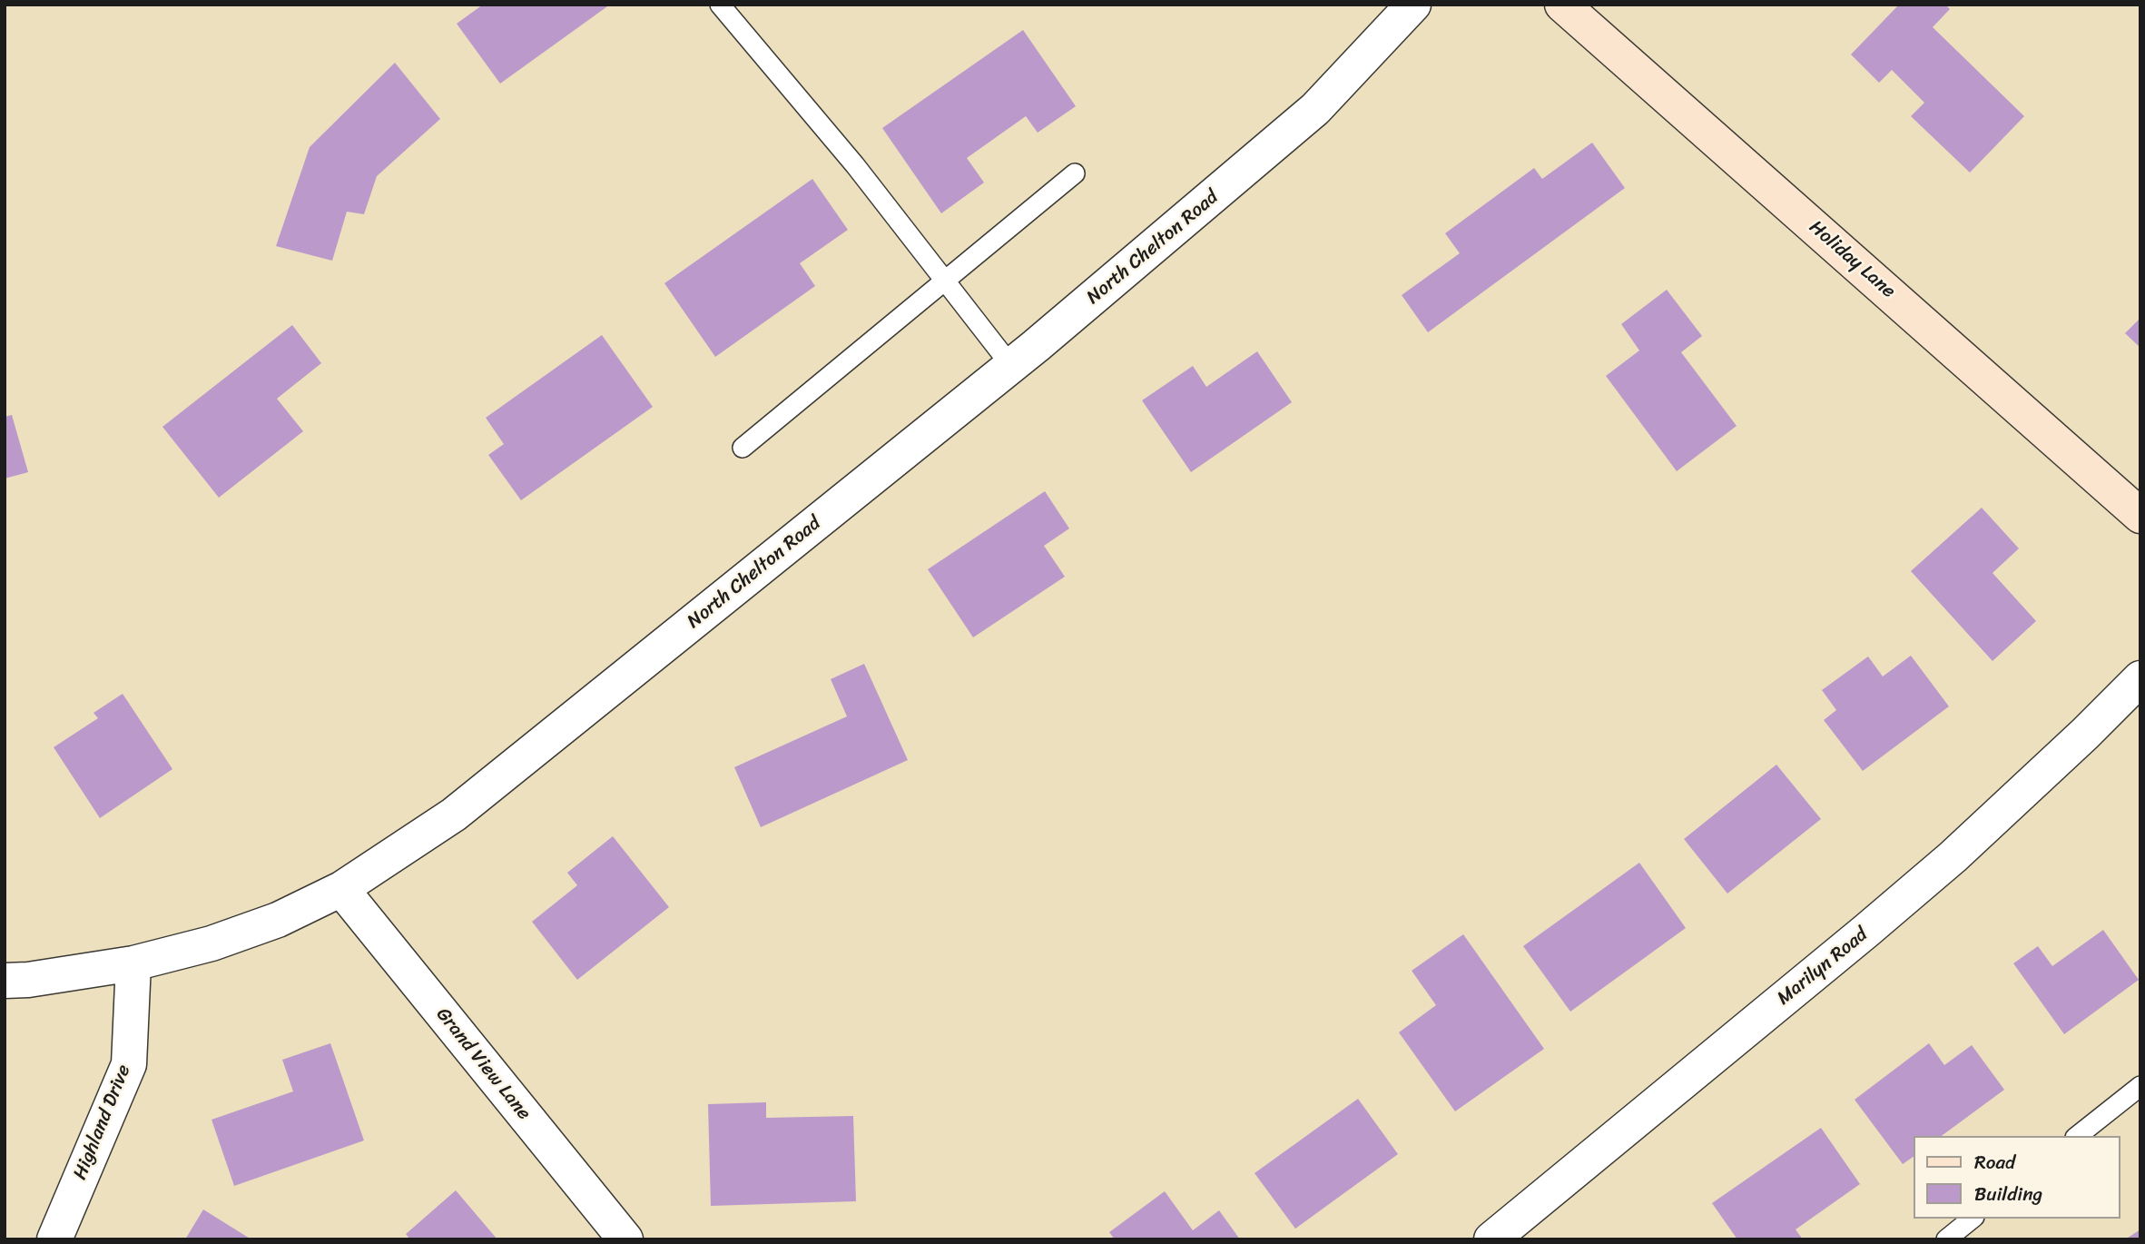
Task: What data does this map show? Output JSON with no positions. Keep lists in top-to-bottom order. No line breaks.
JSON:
{"streets":{"street":["North Chelton Road","Holiday Lane","Marilyn Road","Grand View Lane","Highland Drive"]},"crossings":[["North Chelton Road","Grand View Lane"],["North Chelton Road","Highland Drive"]],"legend":["Road","Building"]}
